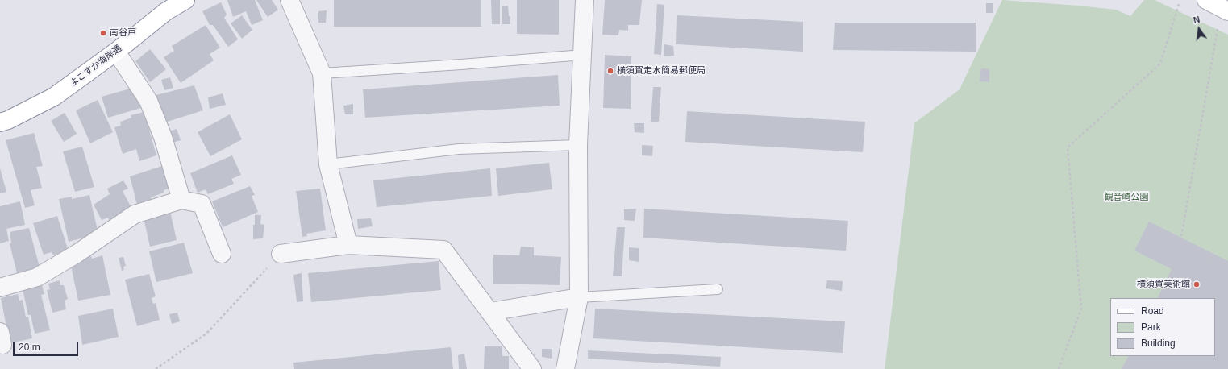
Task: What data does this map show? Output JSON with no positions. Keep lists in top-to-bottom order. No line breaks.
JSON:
{"streets":{"main road":["よこすか海岸通"]},"parks":["観音崎公園"],"places":["南谷戸","横須賀走水簡易郵便局","横須賀美術館"],"legend":["Road","Park","Building"],"scale_bar":"20 m","north":"top"}
